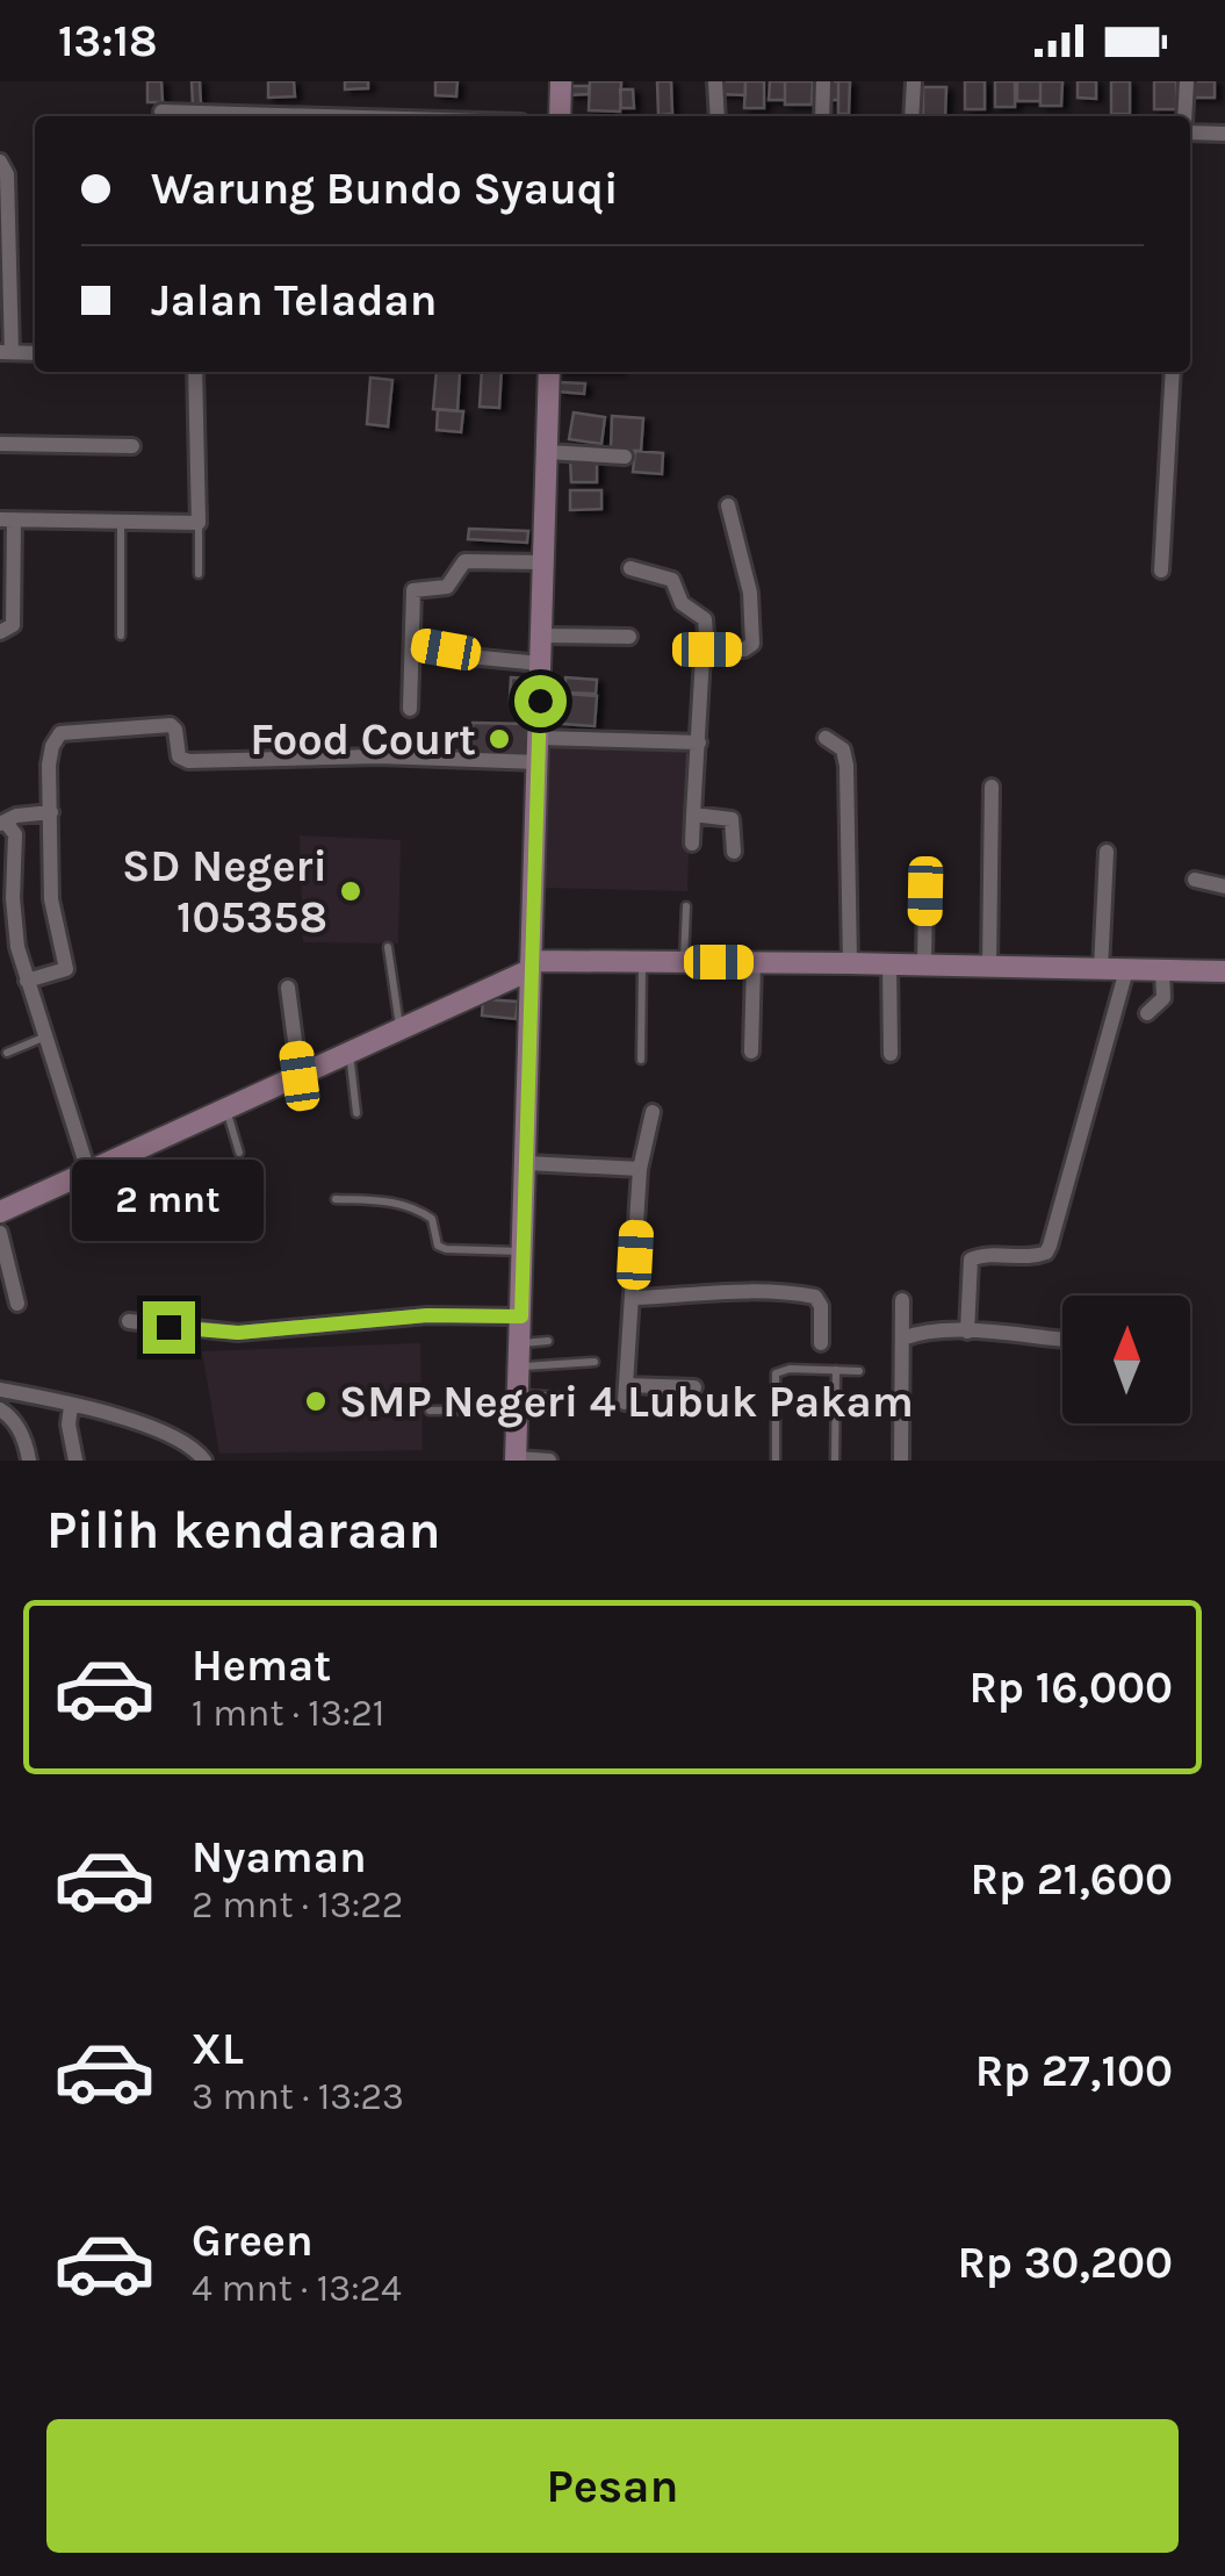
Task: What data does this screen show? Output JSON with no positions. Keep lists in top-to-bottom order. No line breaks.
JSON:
{"places":["Food Court","SD Negeri 105358","SMP Negeri 4 Lubuk Pakam"],"north":"top","page":{"status":"13:18","banner":["Warung Bundo Syauqi","Jalan Teladan"],"bubble":"2 mnt","heading":"Pilih kendaraan","list":[{"name":"Hemat","note":"1 mnt · 13:21","value":"Rp 16,000"},{"name":"Nyaman","note":"2 mnt · 13:22","value":"Rp 21,600"},{"name":"XL","note":"3 mnt · 13:23","value":"Rp 27,100"},{"name":"Green","note":"4 mnt · 13:24","value":"Rp 30,200"}],"buttons":"Pesan"}}
